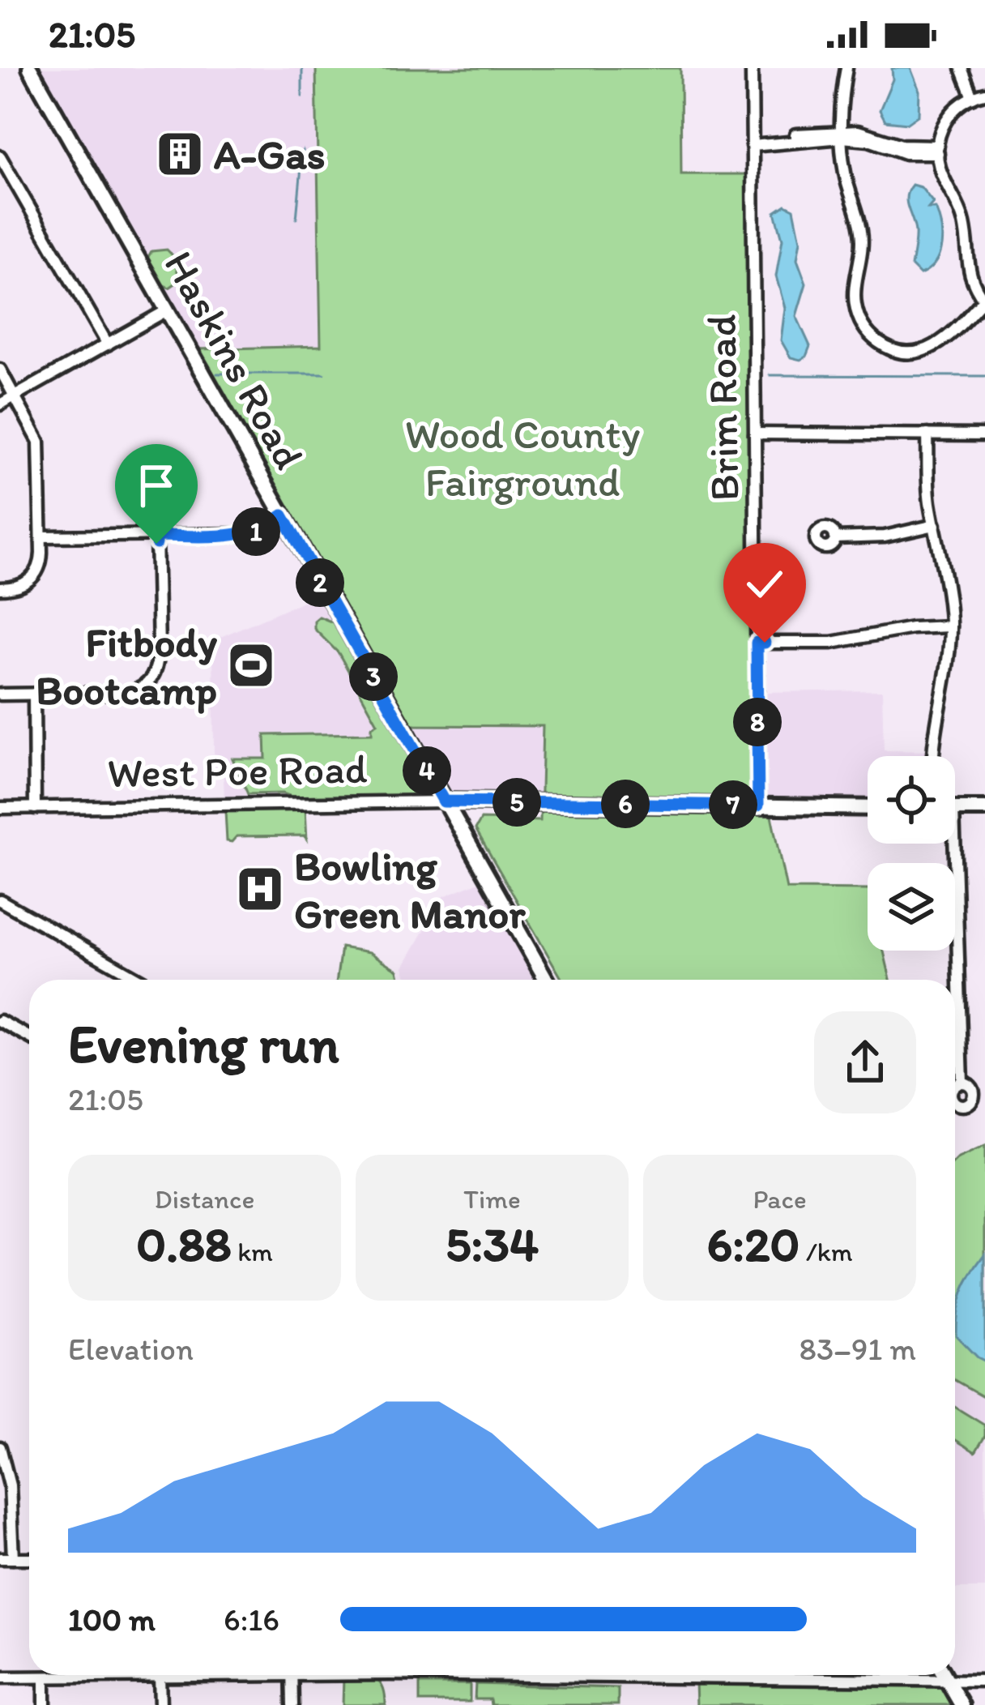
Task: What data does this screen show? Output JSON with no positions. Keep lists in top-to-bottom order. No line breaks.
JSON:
{"streets":{"main road":["Haskins Road","West Poe Road"],"street":["Brim Road"]},"crossings":[["Haskins Road","West Poe Road"],["Brim Road","West Poe Road"]],"parks":["Wood County Fairground"],"places":{"building":["A-Gas"],"sports":["Fitbody Bootcamp"],"hospital":["Bowling Green Manor"]},"page":{"status":"21:05","pins":["1","2","3","8","4","5","6","7"],"heading":["Evening run","21:05"],"stats":[["Distance","0.88 km"],["Time","5:34"],["Pace","6:20 /km"]],"chart":["Elevation","83–91 m"],"list":[{"name":"100 m","note":"6:16"}]}}
